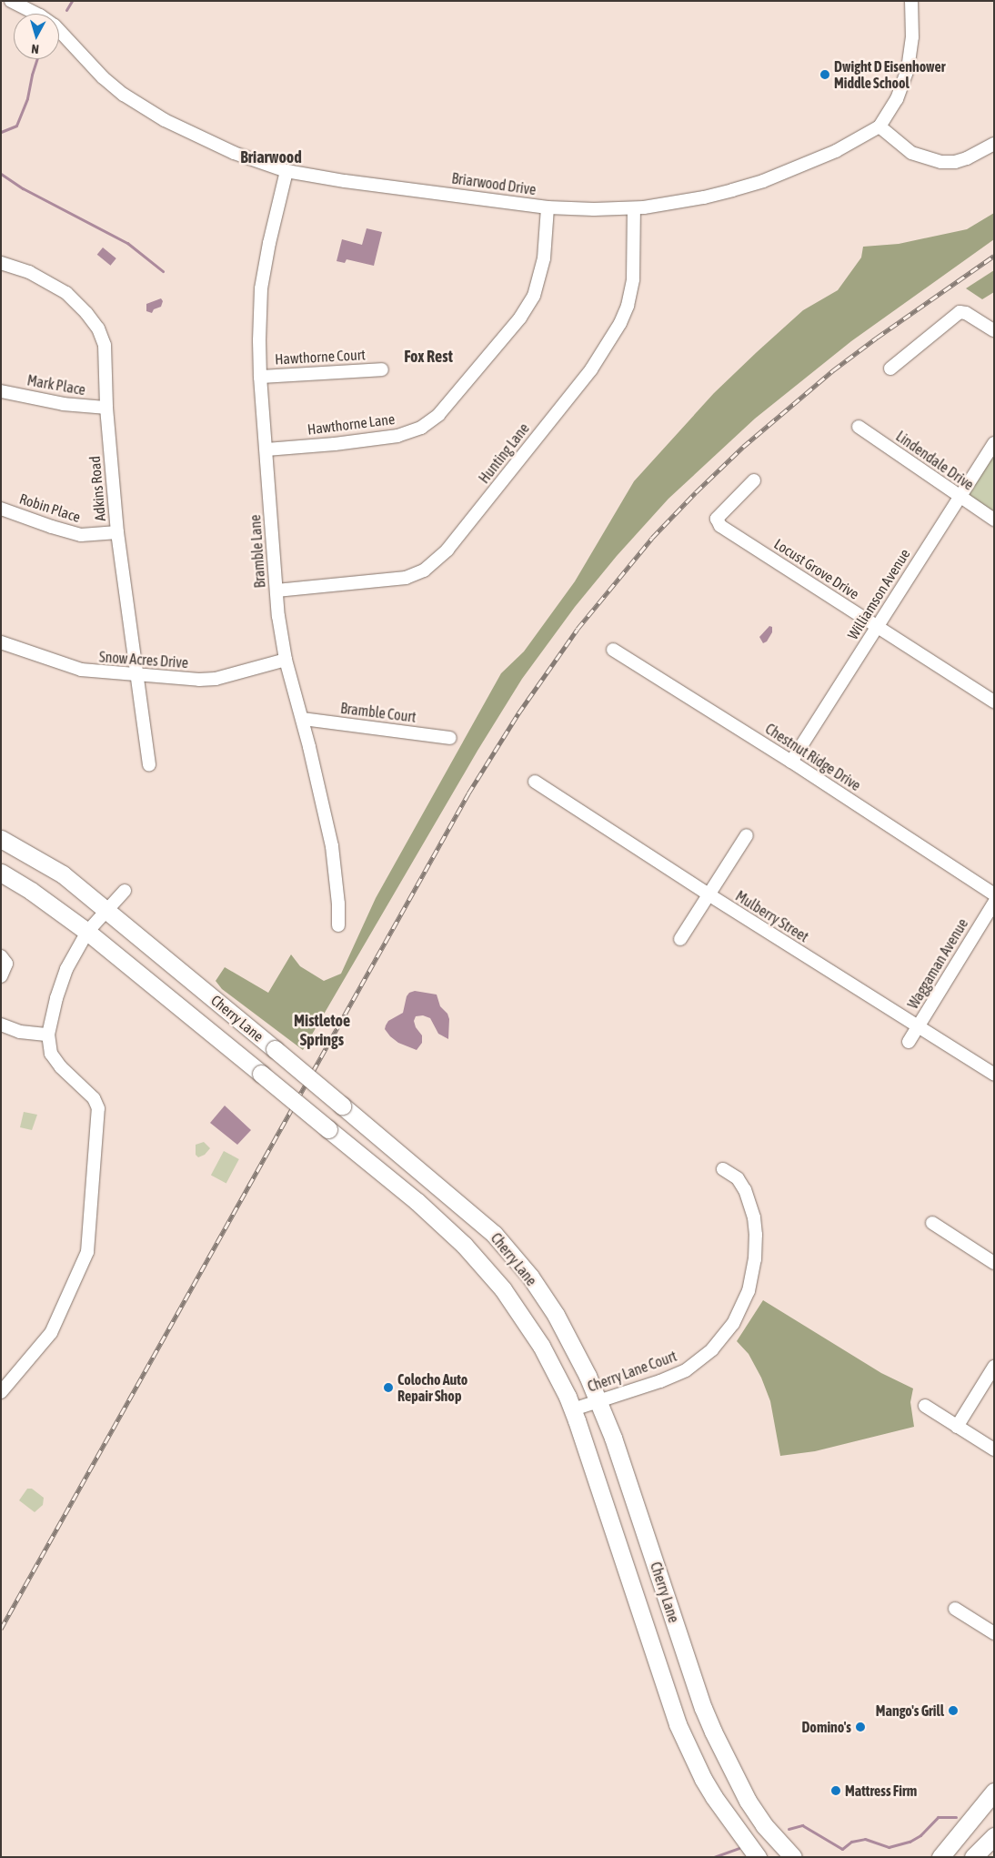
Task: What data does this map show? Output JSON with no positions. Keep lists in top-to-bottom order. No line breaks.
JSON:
{"streets":{"main road":["Cherry Lane"],"street":["Briarwood Drive","Hawthorne Court","Mark Place","Hawthorne Lane","Hunting Lane","Lindendale Drive","Adkins Road","Robin Place","Bramble Lane","Locust Grove Drive","Williamson Avenue","Snow Acres Drive","Bramble Court","Chestnut Ridge Drive","Mulberry Street","Waggaman Avenue","Cherry Lane Court"]},"crossings":[["Briarwood Drive","Hawthorne Lane"],["Briarwood Drive","Hunting Lane"],["Briarwood Drive","Bramble Lane"],["Hawthorne Court","Bramble Lane"],["Mark Place","Adkins Road"],["Hawthorne Lane","Bramble Lane"],["Hunting Lane","Bramble Lane"],["Lindendale Drive","Williamson Avenue"],["Adkins Road","Robin Place"],["Adkins Road","Snow Acres Drive"],["Bramble Lane","Snow Acres Drive"],["Bramble Lane","Bramble Court"],["Locust Grove Drive","Williamson Avenue"],["Williamson Avenue","Chestnut Ridge Drive"],["Mulberry Street","Waggaman Avenue"],["Cherry Lane","Cherry Lane Court"]],"districts":["Briarwood","Fox Rest","Mistletoe Springs"],"places":["Dwight D Eisenhower Middle School","Colocho Auto Repair Shop","Mango's Grill","Domino's","Mattress Firm"],"north":"bottom"}
